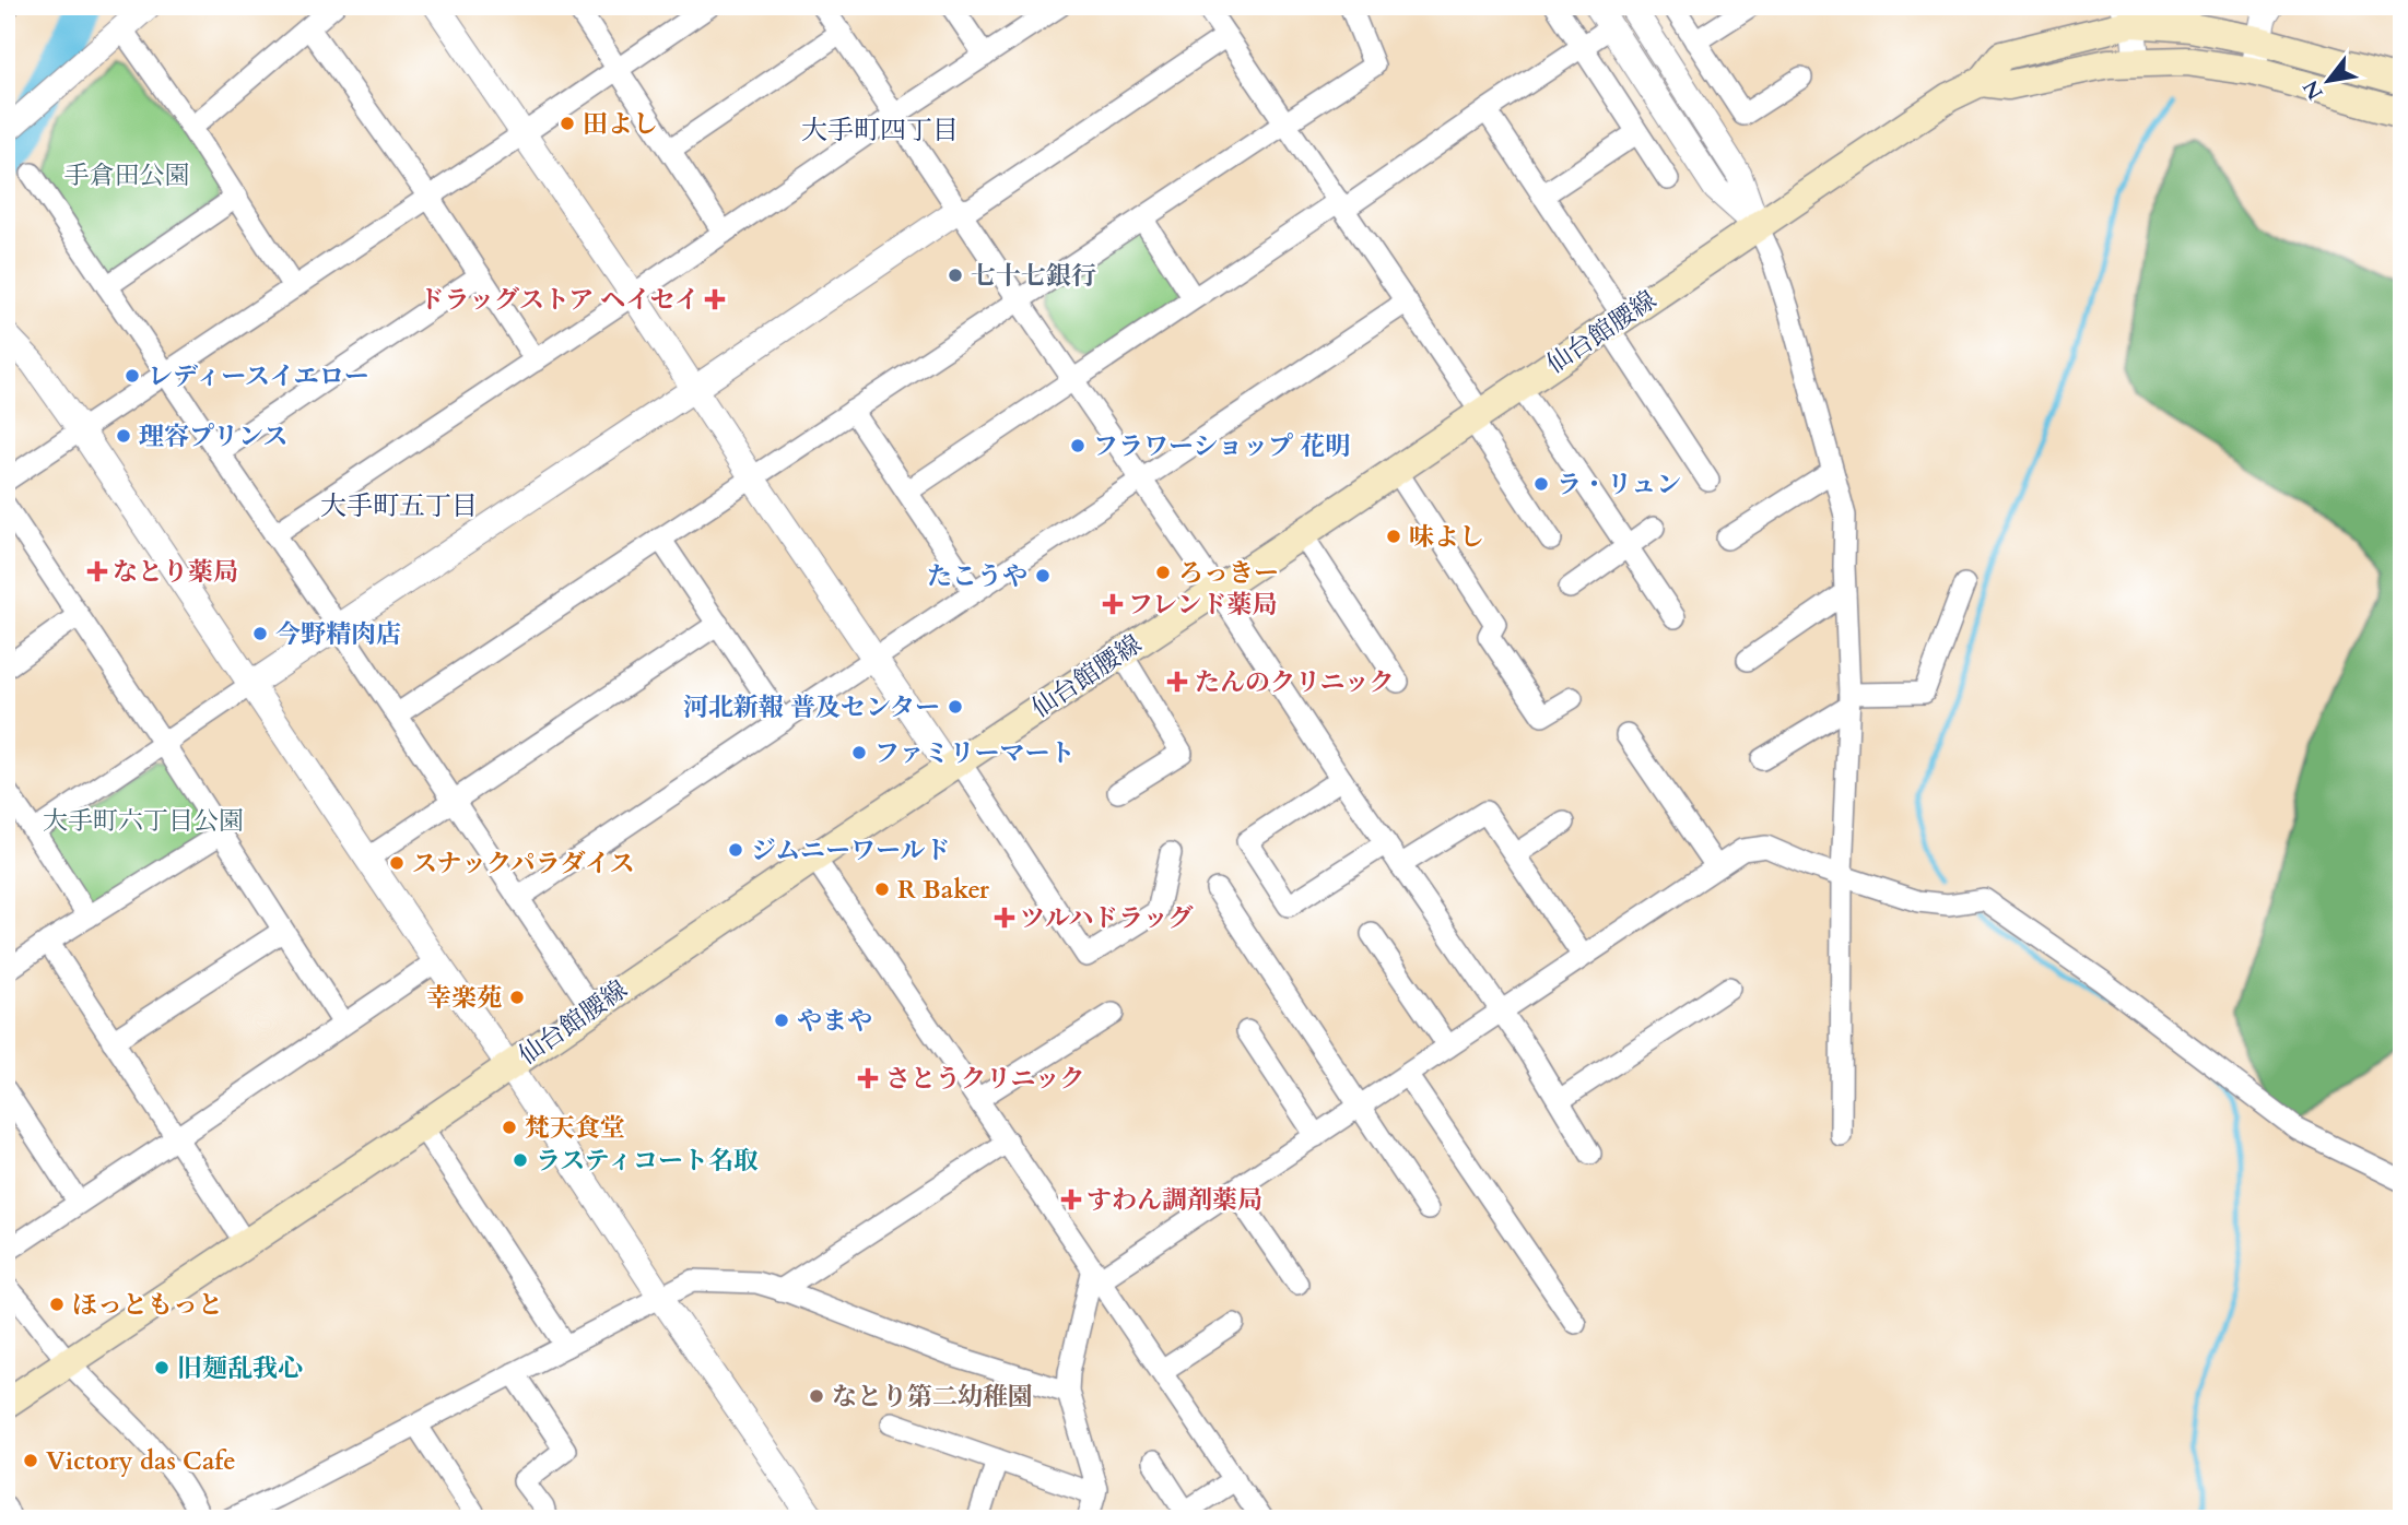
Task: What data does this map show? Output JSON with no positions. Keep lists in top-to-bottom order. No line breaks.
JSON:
{"streets":{"main road":["仙台館腰線"]},"districts":["大手町四丁目","大手町五丁目"],"parks":["手倉田公園","大手町六丁目公園"],"places":{"other":["田よし","七十七銀行","レディースイエロー","理容プリンス","フラワーショップ 花明","ラ・リュン","味よし","ろっきー","たこうや","今野精肉店","河北新報 普及センター","ファミリーマート","ジムニーワールド","スナックパラダイス","R Baker","幸楽苑","やまや","梵天食堂","ラスティコート名取","ほっともっと","旧麺乱我心","なとり第二幼稚園","Victory das Cafe"],"health":["ドラッグストア ヘイセイ","なとり薬局","フレンド薬局","たんのクリニック","ツルハドラッグ","さとうクリニック","すわん調剤薬局"]},"north":"bottom left"}
